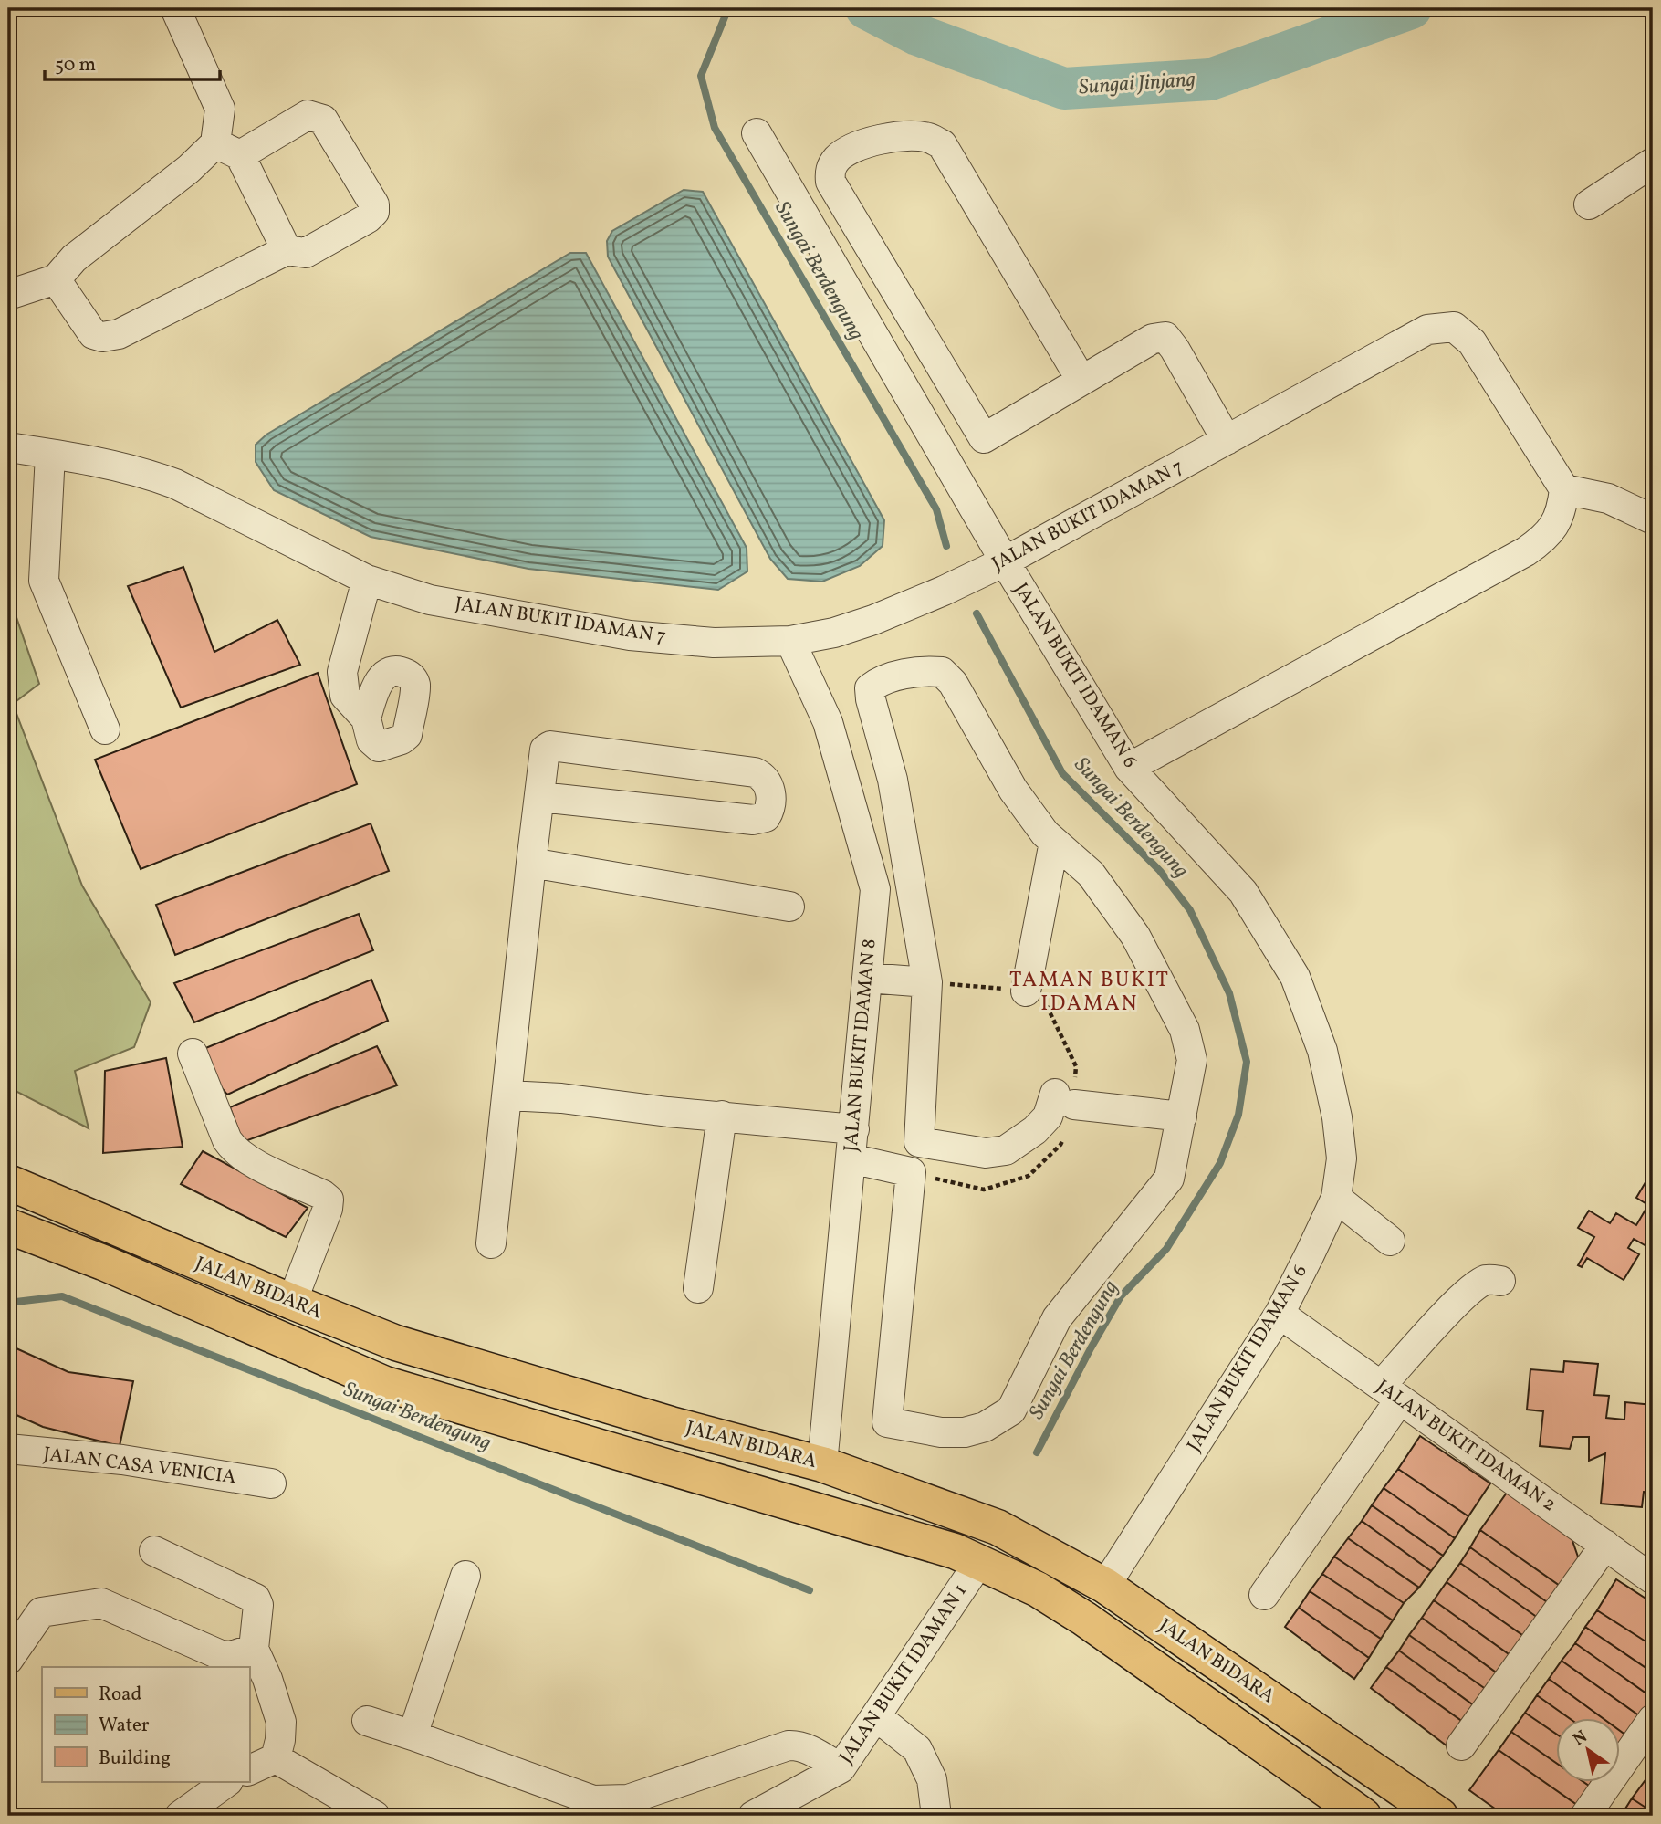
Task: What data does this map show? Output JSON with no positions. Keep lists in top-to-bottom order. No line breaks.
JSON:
{"streets":{"main road":["JALAN BIDARA"],"street":["JALAN BUKIT IDAMAN 7","JALAN BUKIT IDAMAN 6","JALAN BUKIT IDAMAN 8","JALAN BUKIT IDAMAN 2","JALAN CASA VENICIA","JALAN BUKIT IDAMAN 1"]},"crossings":[["JALAN BUKIT IDAMAN 7","JALAN BUKIT IDAMAN 6"],["JALAN BUKIT IDAMAN 7","JALAN BUKIT IDAMAN 8"],["JALAN BUKIT IDAMAN 6","JALAN BIDARA"],["JALAN BUKIT IDAMAN 6","JALAN BUKIT IDAMAN 2"],["JALAN BUKIT IDAMAN 8","JALAN BIDARA"],["JALAN BIDARA","JALAN BUKIT IDAMAN 1"]],"districts":["TAMAN BUKIT IDAMAN"],"water":["Sungai Jinjang","Sungai Berdengung"],"legend":["Road","Water","Building"],"scale_bar":"50 m","north":"top left"}
